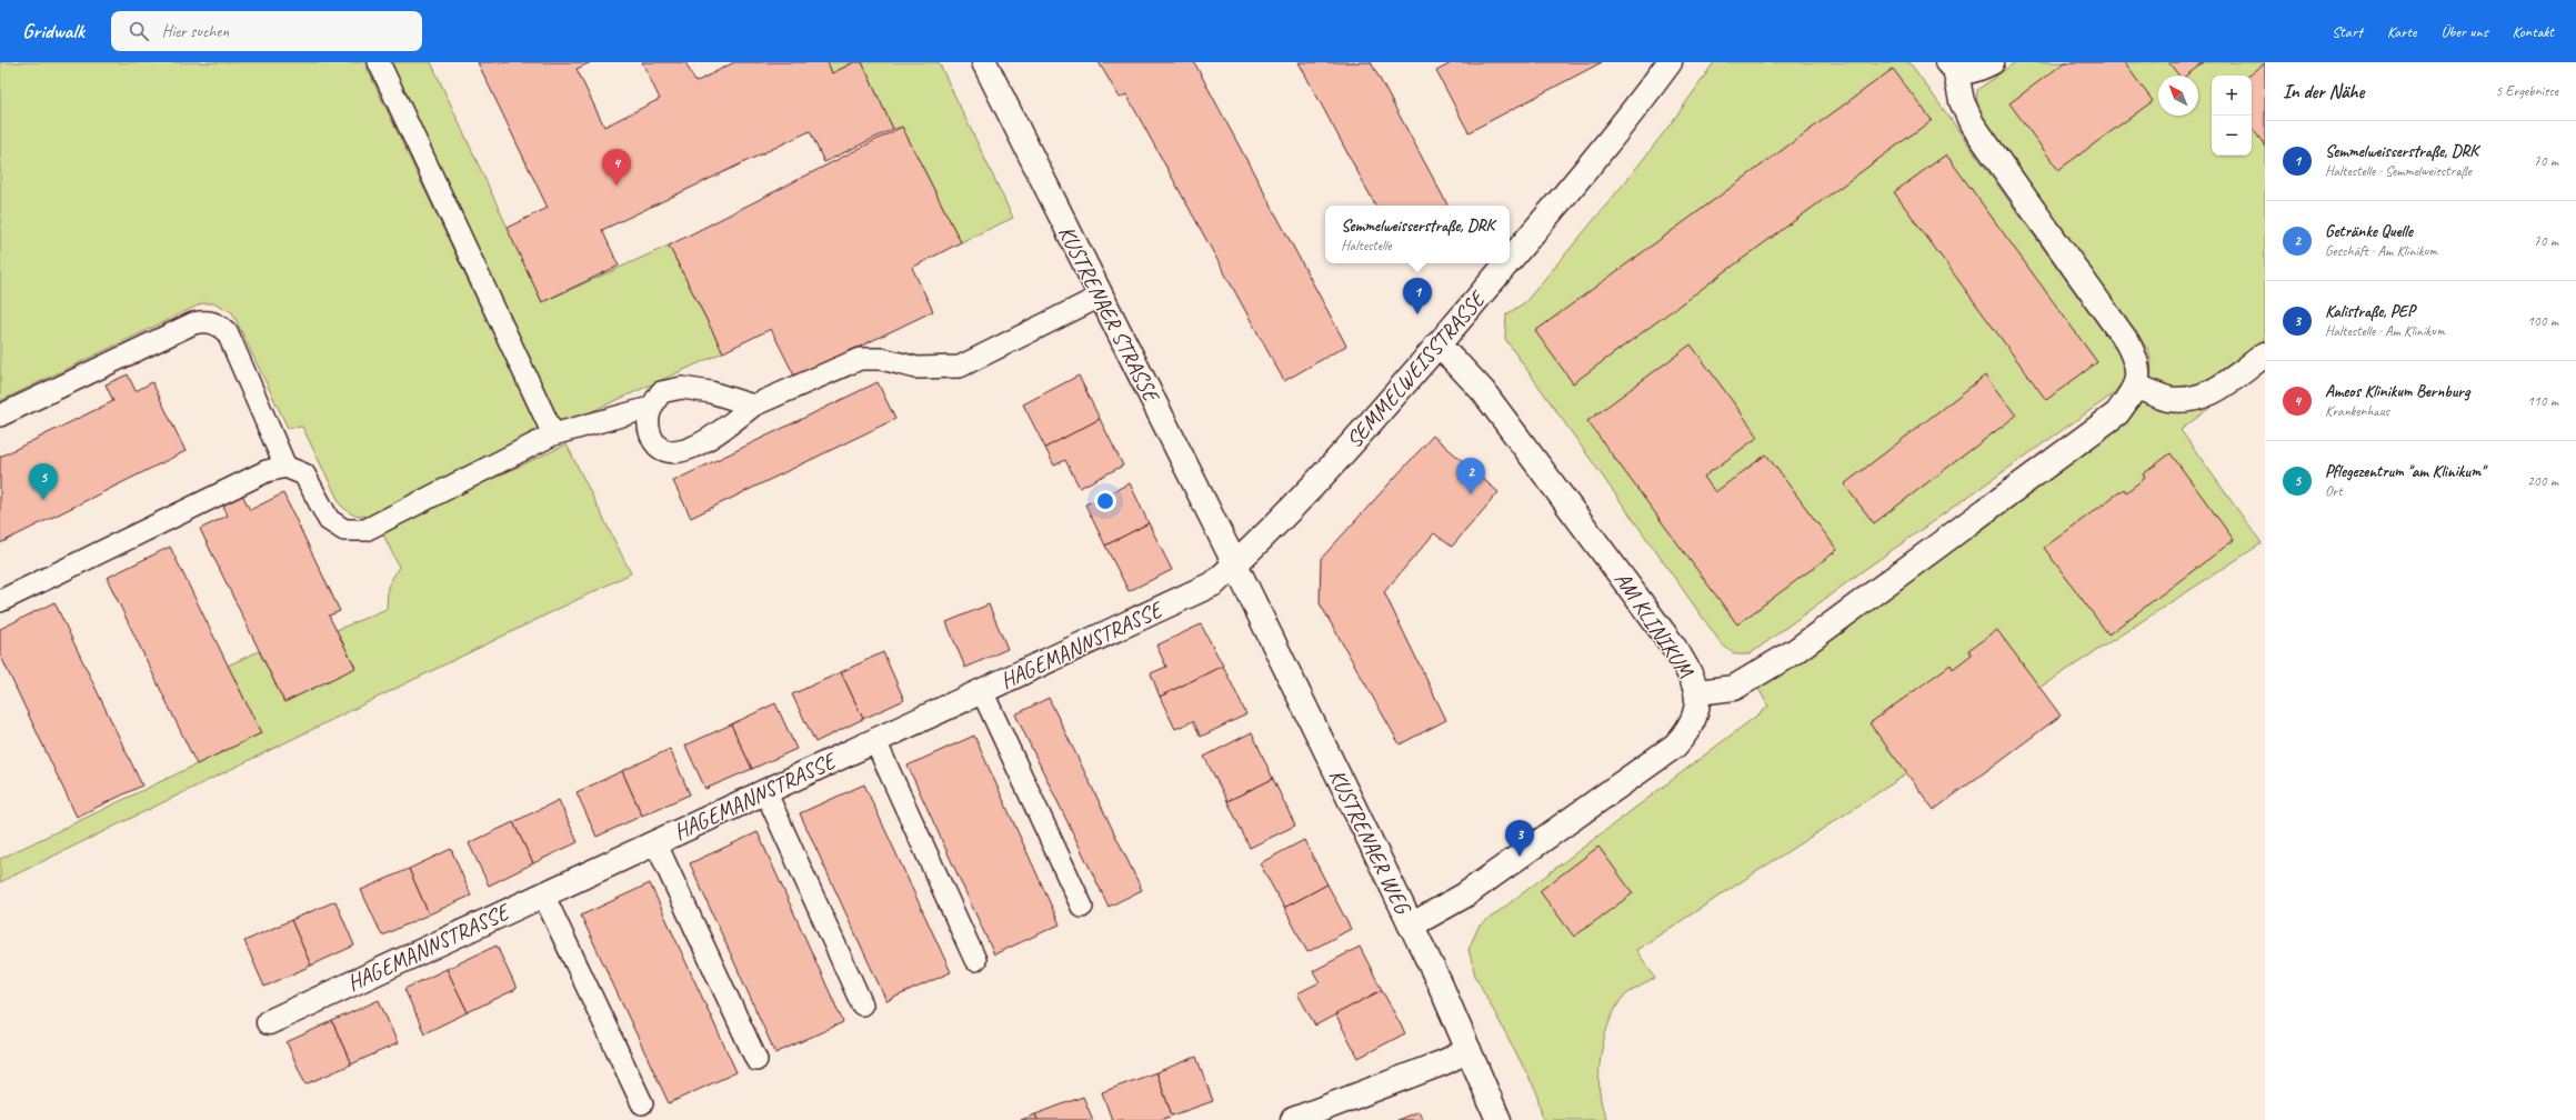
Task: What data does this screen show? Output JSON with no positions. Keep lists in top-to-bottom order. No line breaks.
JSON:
{"streets":{"street":["KUSTRENAER STRASSE","SEMMELWEISSTRASSE","AM KLINIKUM","HAGEMANNSTRASSE","KUSTRENAER WEG"]},"crossings":[["KUSTRENAER STRASSE","SEMMELWEISSTRASSE"],["KUSTRENAER STRASSE","HAGEMANNSTRASSE"],["KUSTRENAER STRASSE","KUSTRENAER WEG"],["SEMMELWEISSTRASSE","AM KLINIKUM"],["SEMMELWEISSTRASSE","HAGEMANNSTRASSE"],["SEMMELWEISSTRASSE","KUSTRENAER WEG"],["AM KLINIKUM","KUSTRENAER WEG"],["HAGEMANNSTRASSE","KUSTRENAER WEG"]],"north":"top left","page":{"header":"Gridwalk","search":"Hier suchen","nav":["Start","Karte","Über uns","Kontakt"],"heading":["In der Nähe","5 Ergebnisse"],"map_buttons":["+","−"],"list":[{"mark":"1","name":"Semmelweisserstraße, DRK","note":"Haltestelle · Semmelweisstraße","value":"70 m"},{"mark":"2","name":"Getränke Quelle","note":"Geschäft · Am Klinikum","value":"70 m"},{"mark":"3","name":"Kalistraße, PEP","note":"Haltestelle · Am Klinikum","value":"100 m"},{"mark":"4","name":"Ameos Klinikum Bernburg","note":"Krankenhaus","value":"110 m"},{"mark":"5","name":"Pflegezentrum \"am Klinikum\"","note":"Ort","value":"200 m"}],"pins":["4","1","2","5","3"],"popup":["Semmelweisserstraße, DRK","Haltestelle"]}}
